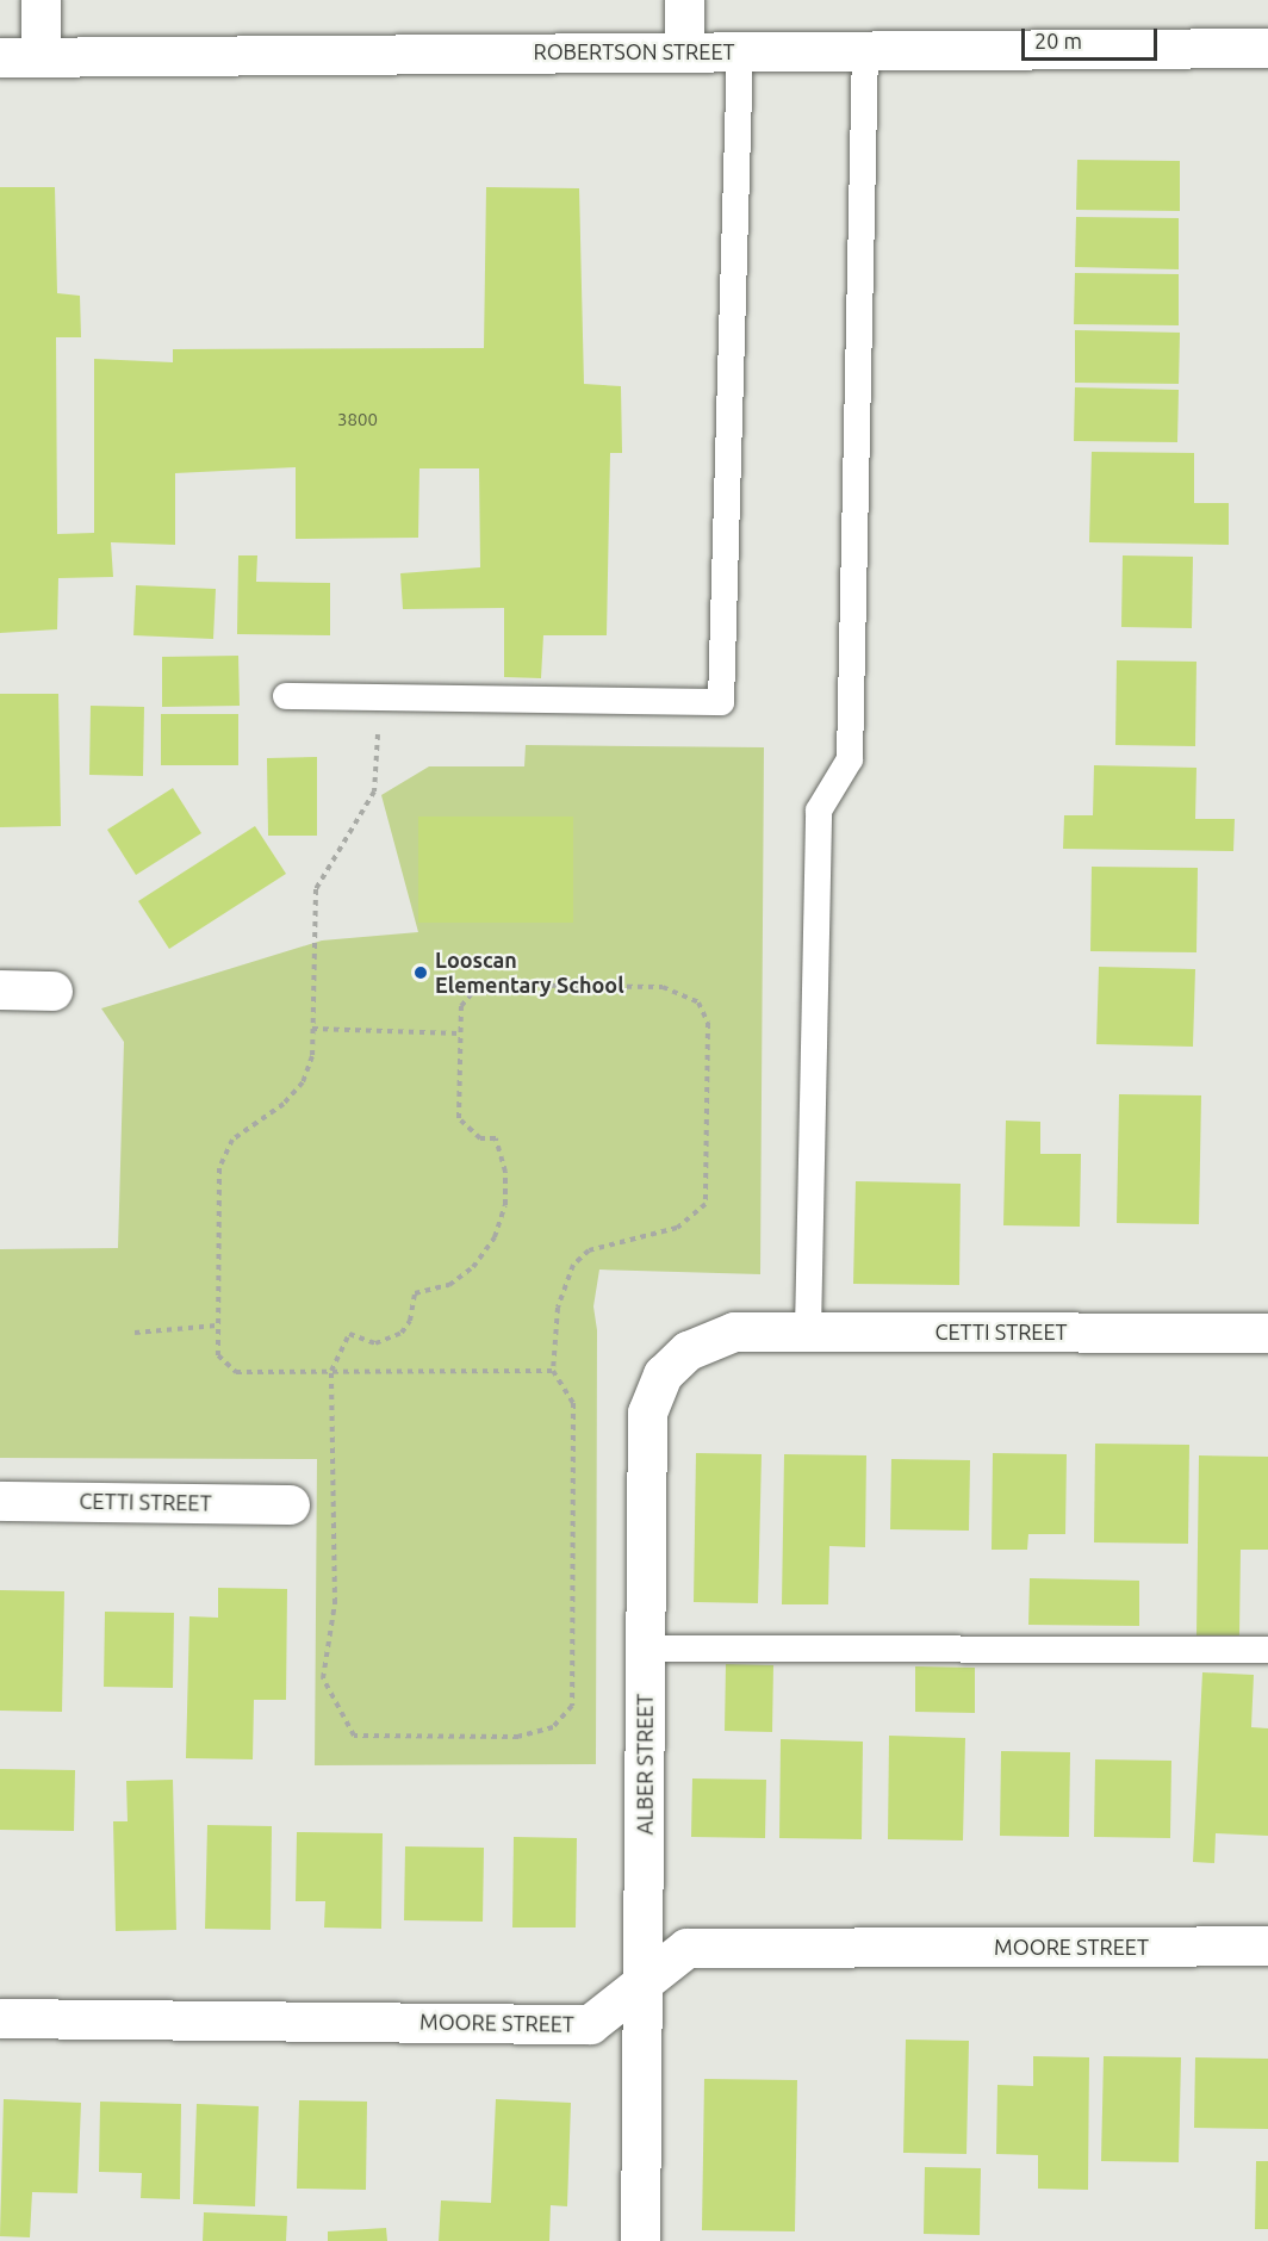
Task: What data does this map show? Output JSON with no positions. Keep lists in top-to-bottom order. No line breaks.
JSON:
{"streets":{"street":["ROBERTSON STREET","CETTI STREET","ALBER STREET","MOORE STREET"]},"crossings":[["CETTI STREET","ALBER STREET"],["ALBER STREET","MOORE STREET"]],"places":["Looscan Elementary School"],"house_numbers":["3800"],"scale_bar":"20 m"}
